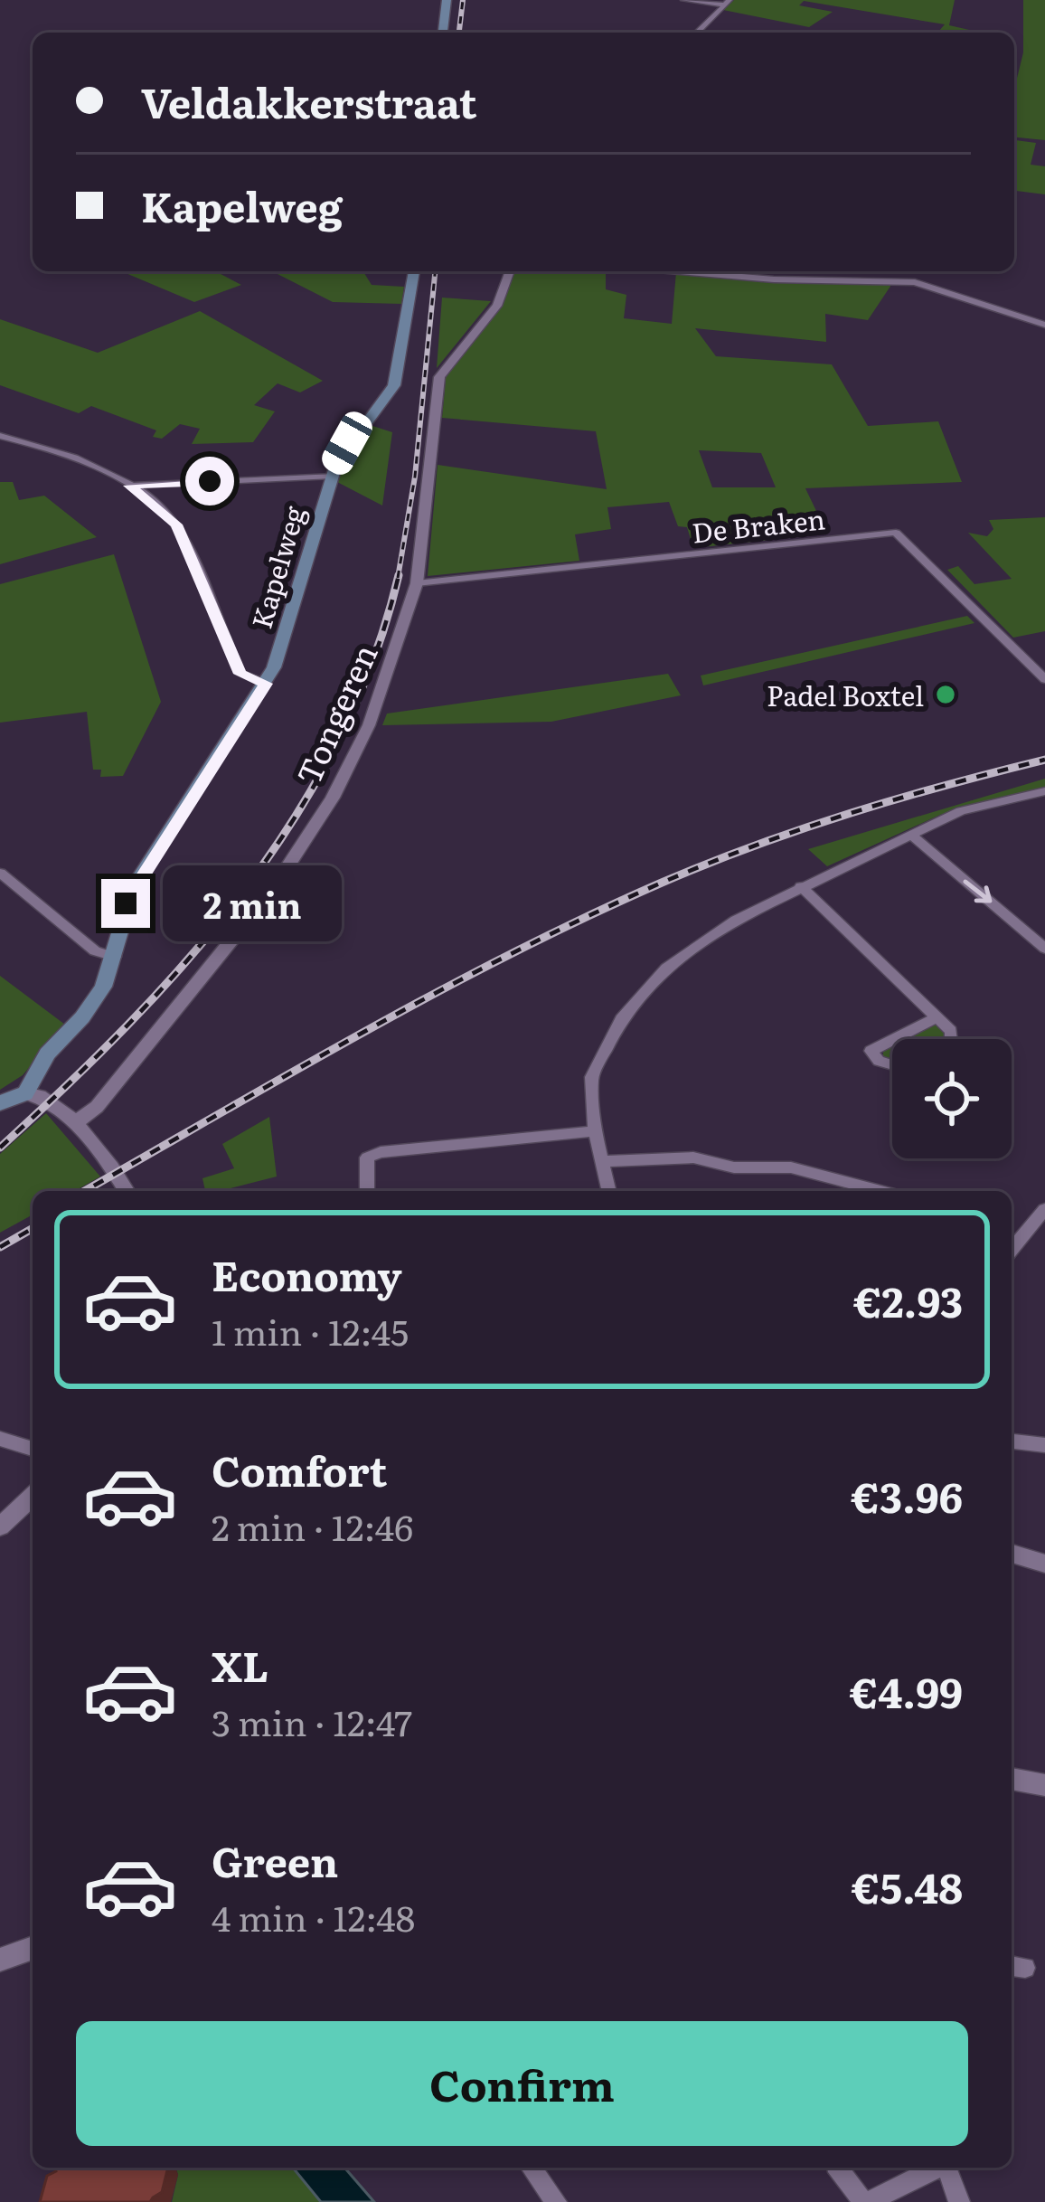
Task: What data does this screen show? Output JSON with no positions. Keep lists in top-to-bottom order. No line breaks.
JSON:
{"streets":{"main road":["Kapelweg"],"street":["De Braken","Tongeren"]},"crossings":[["De Braken","Tongeren"]],"places":["Padel Boxtel"],"page":{"banner":["Veldakkerstraat","Kapelweg"],"bubble":"2 min","list":[{"name":"Economy","note":"1 min · 12:45","value":"€2.93"},{"name":"Comfort","note":"2 min · 12:46","value":"€3.96"},{"name":"XL","note":"3 min · 12:47","value":"€4.99"},{"name":"Green","note":"4 min · 12:48","value":"€5.48"}],"buttons":"Confirm"}}
